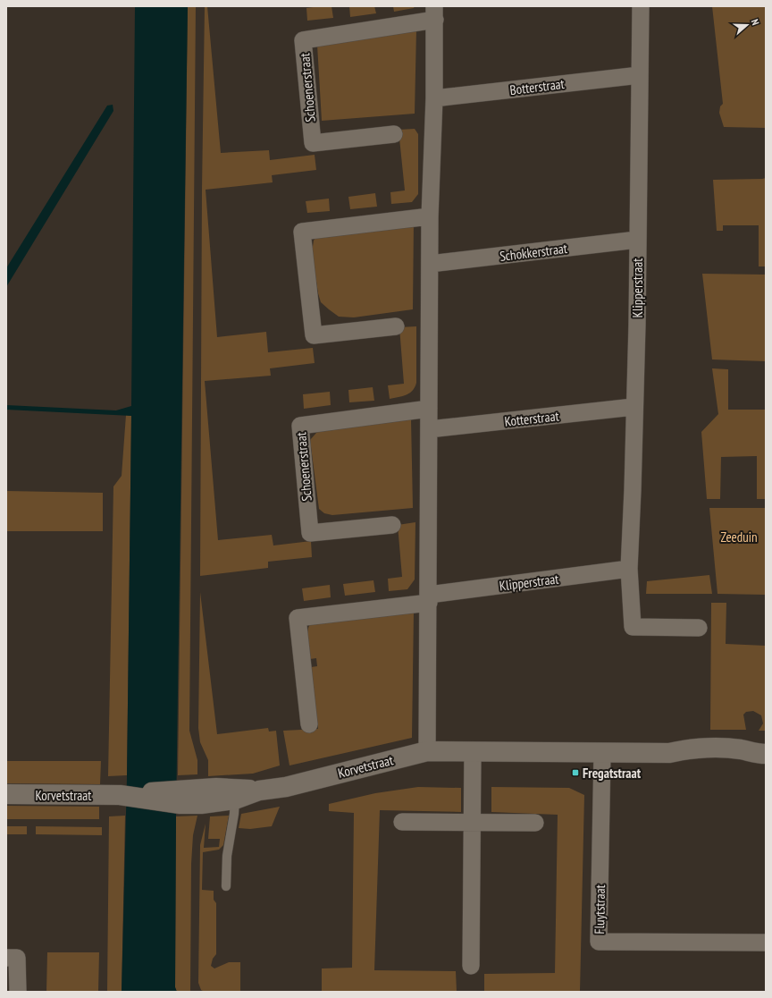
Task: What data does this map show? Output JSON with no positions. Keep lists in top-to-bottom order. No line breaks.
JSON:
{"streets":{"street":["Botterstraat","Schoenerstraat","Schokkerstraat","Klipperstraat","Kotterstraat","Korvetstraat","Fluytstraat"]},"crossings":[["Botterstraat","Schoenerstraat"],["Botterstraat","Klipperstraat"],["Schoenerstraat","Schokkerstraat"],["Schoenerstraat","Klipperstraat"],["Schoenerstraat","Kotterstraat"],["Schoenerstraat","Korvetstraat"],["Schokkerstraat","Klipperstraat"],["Klipperstraat","Kotterstraat"],["Korvetstraat","Fluytstraat"]],"parks":["Zeeduin"],"places":{"transit":["Fregatstraat"]},"north":"right"}
